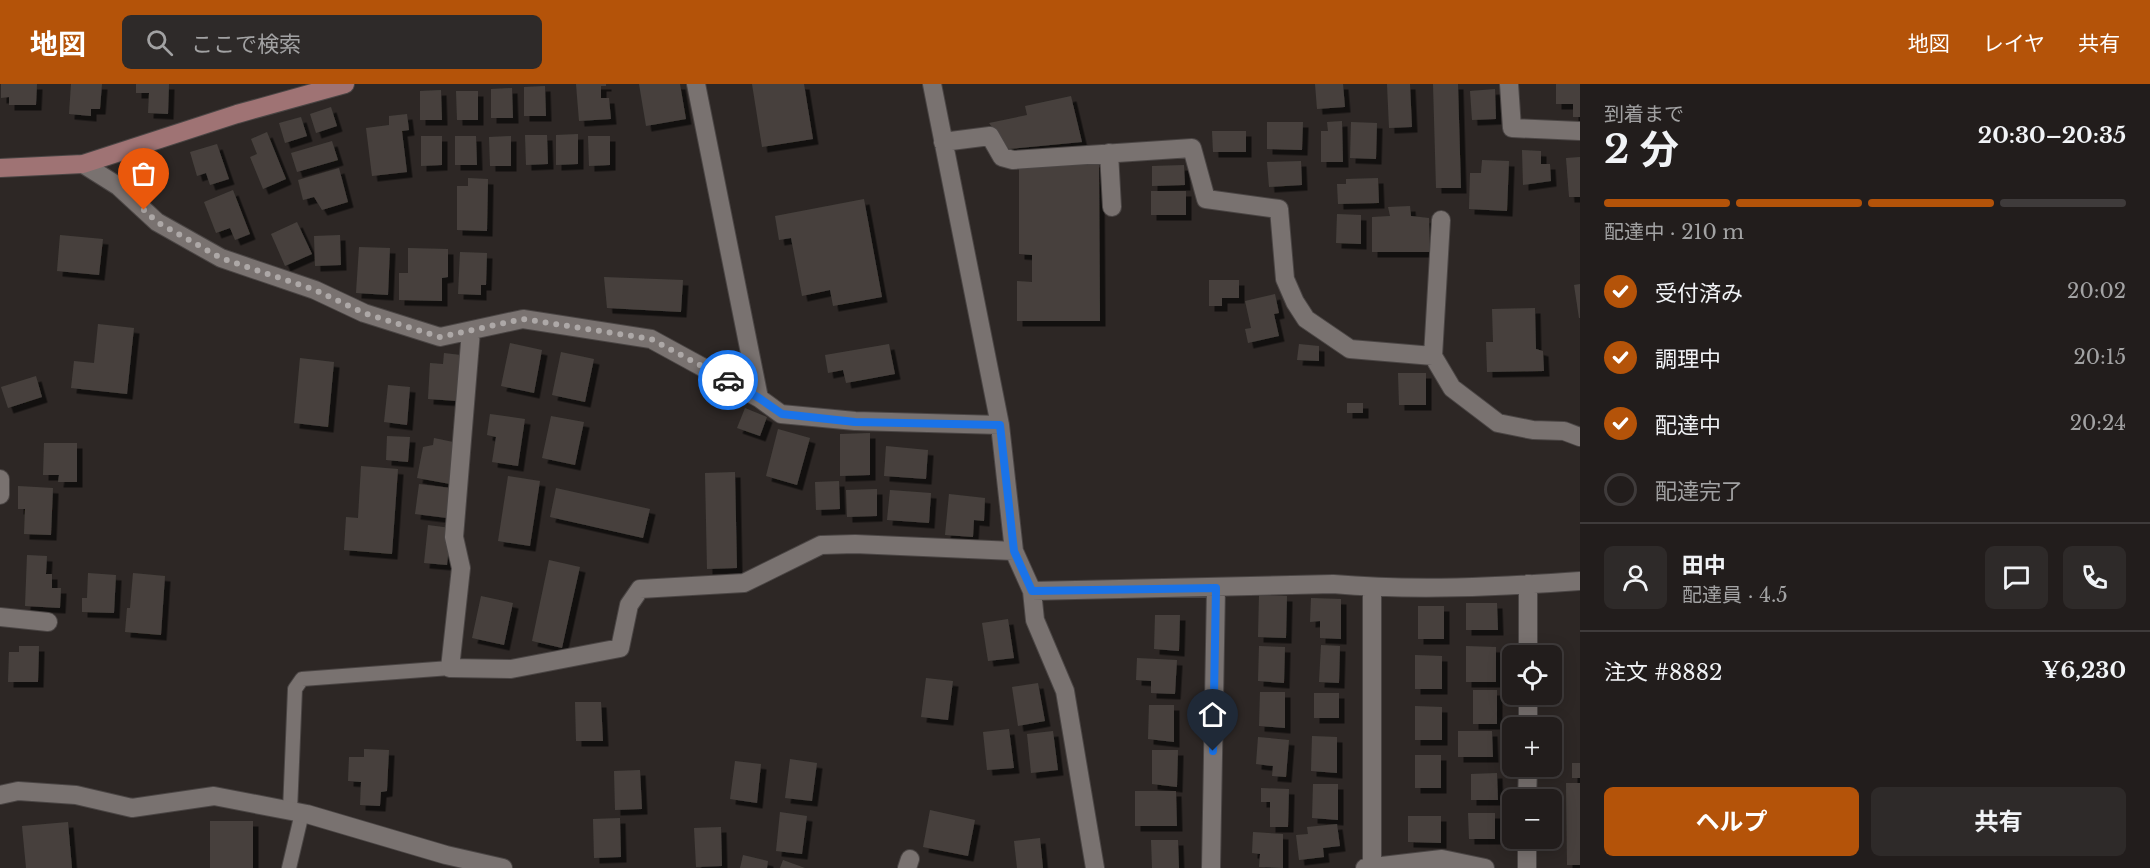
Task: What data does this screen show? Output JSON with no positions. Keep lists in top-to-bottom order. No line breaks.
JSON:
{"page":{"header":"地図","search":"ここで検索","nav":["地図","レイヤ","共有"],"heading":["2 分","到着まで","20:30–20:35"],"panel":["田中","配達員 · 4.5","注文 #8882","¥6,230"],"bar":"配達中 · 210 m","list":[["受付済み","20:02"],["調理中","20:15"],["配達中","20:24"],"配達完了"],"map_buttons":["+","−"],"buttons":["ヘルプ","共有"]}}
